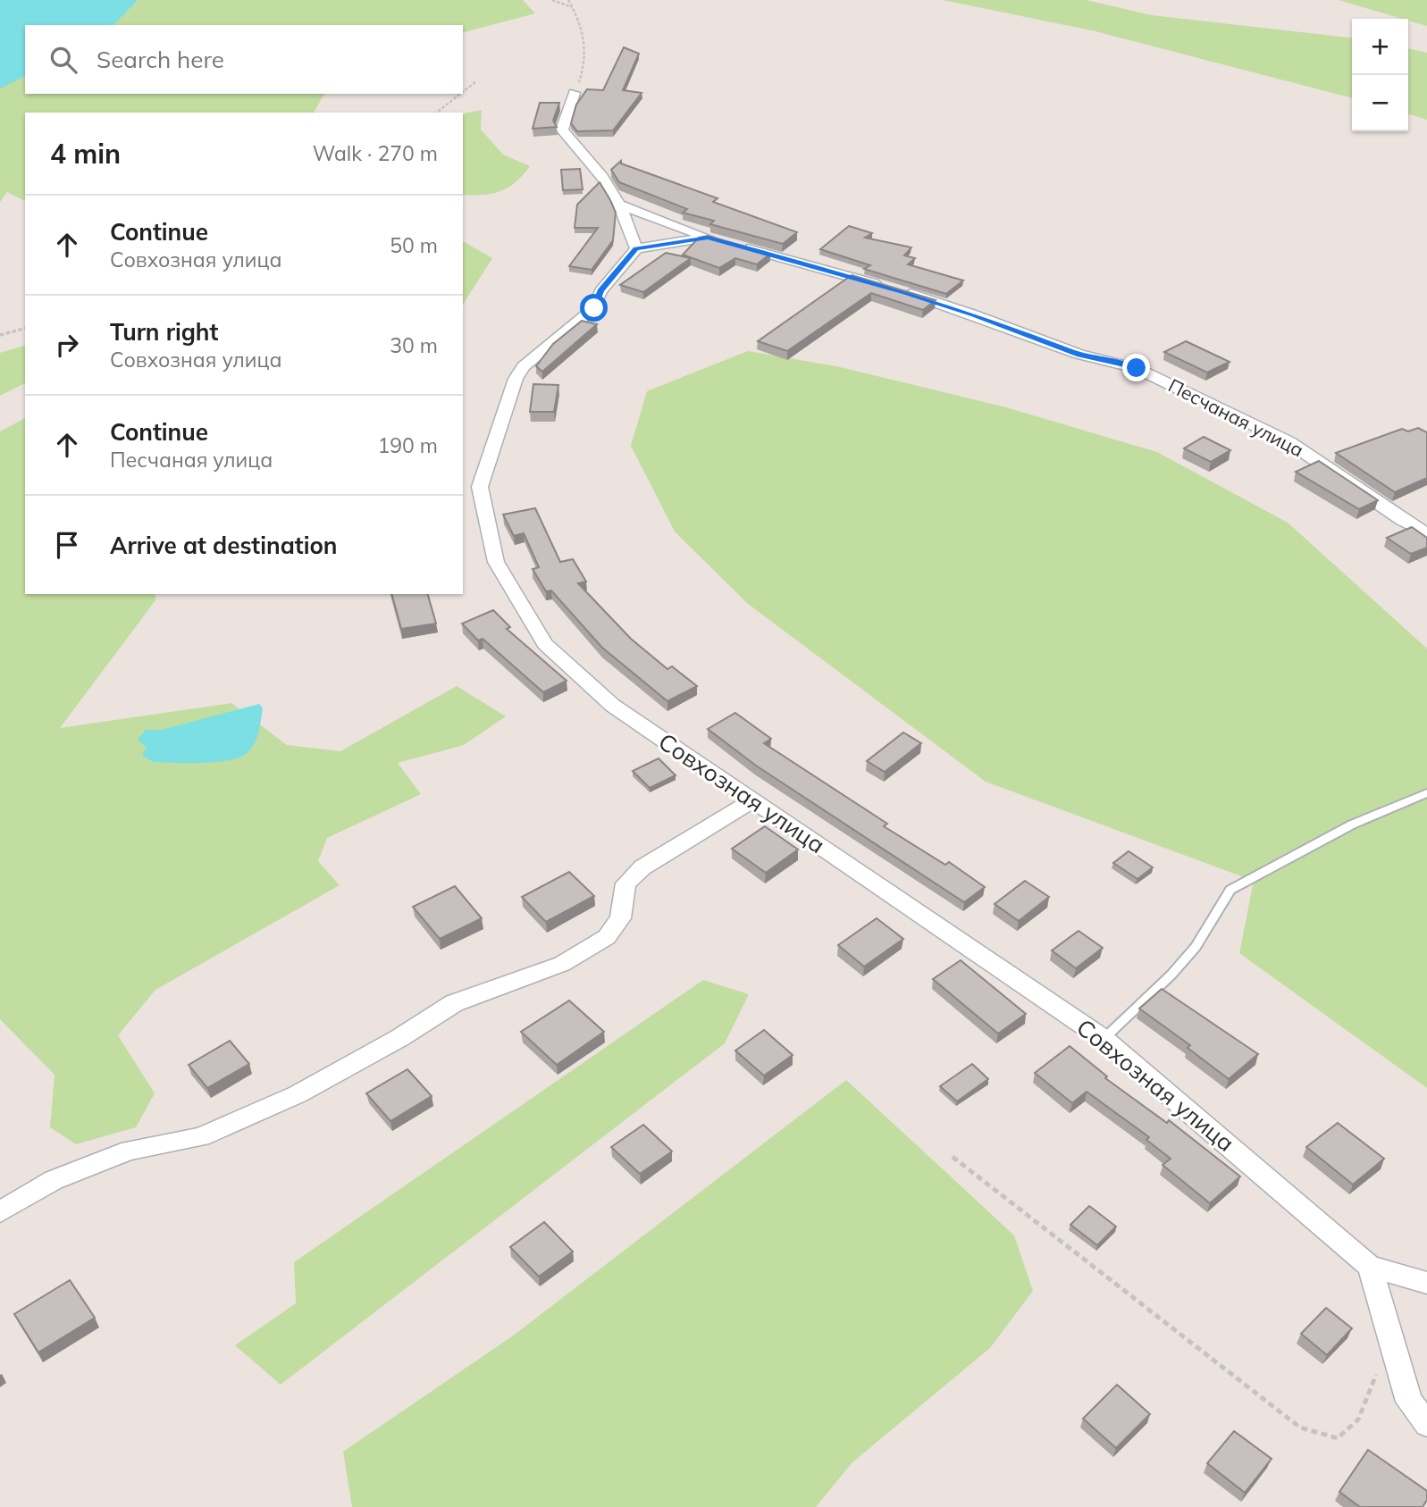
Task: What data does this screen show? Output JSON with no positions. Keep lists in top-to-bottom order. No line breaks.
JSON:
{"streets":{"street":["Песчаная улица","Совхозная улица"]},"page":{"map_buttons":["+","−"],"search":"Search here","heading":["4 min","Walk · 270 m"],"list":[["Continue","Совхозная улица","50 m"],["Turn right","Совхозная улица","30 m"],["Continue","Песчаная улица","190 m"],"Arrive at destination"]}}
